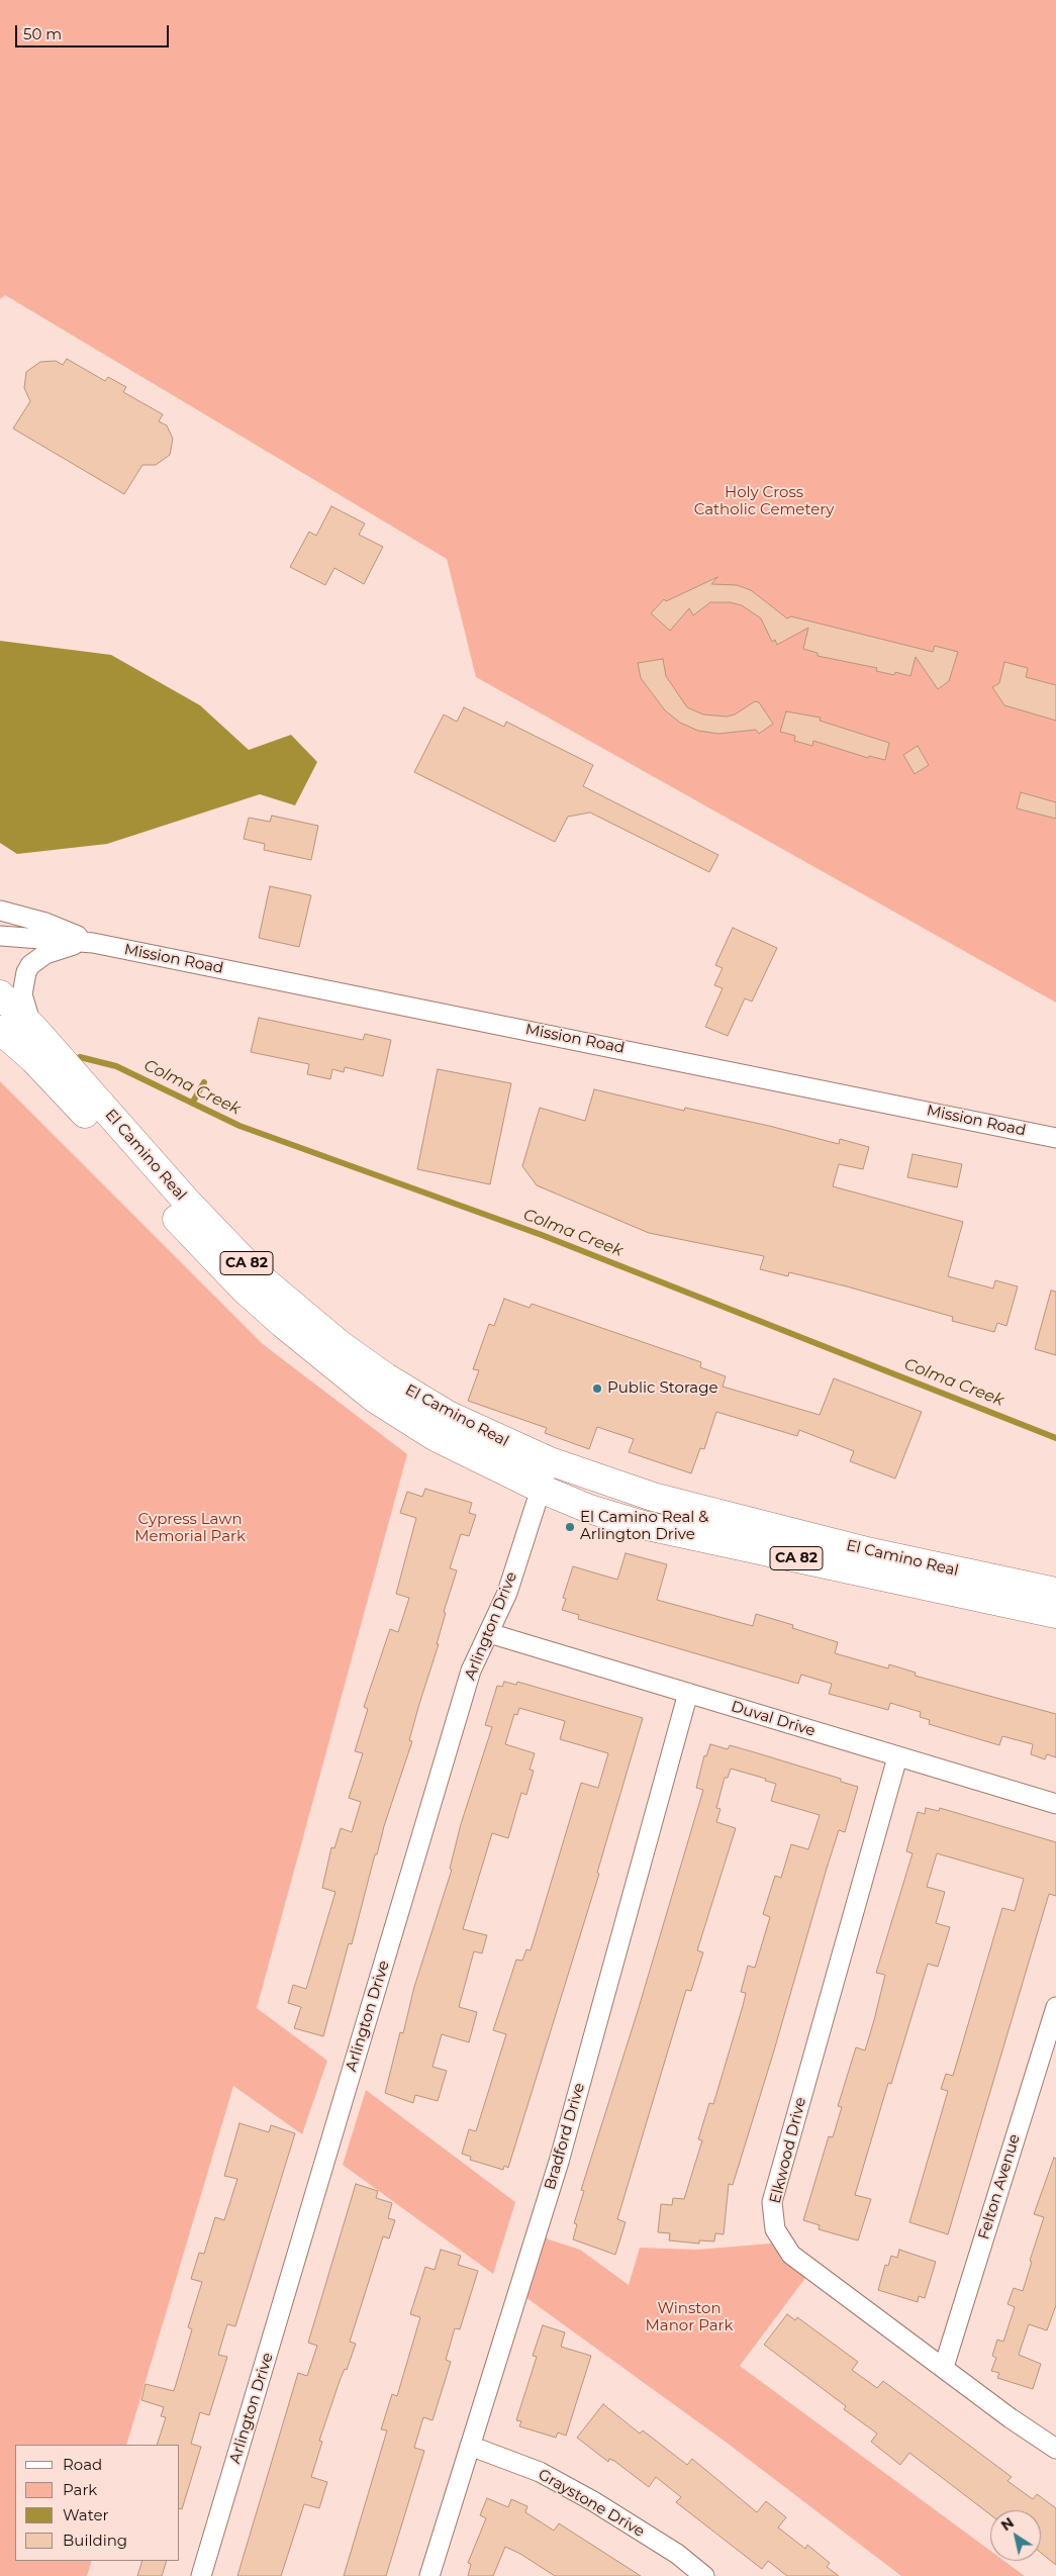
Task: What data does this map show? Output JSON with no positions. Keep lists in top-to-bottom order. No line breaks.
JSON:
{"streets":{"main road":["El Camino Real","CA 82"],"street":["Mission Road","Arlington Drive","Duval Drive","Bradford Drive","Elkwood Drive","Felton Avenue","Graystone Drive"]},"crossings":[["Mission Road","El Camino Real"],["El Camino Real","Arlington Drive"],["Arlington Drive","Duval Drive"],["Duval Drive","Bradford Drive"],["Duval Drive","Elkwood Drive"],["Bradford Drive","Graystone Drive"],["Elkwood Drive","Felton Avenue"]],"water":["Colma Creek"],"parks":["Holy Cross Catholic Cemetery","Cypress Lawn Memorial Park","Winston Manor Park"],"places":["Public Storage","El Camino Real & Arlington Drive"],"legend":["Road","Park","Water","Building"],"scale_bar":"50 m","north":"top left"}
